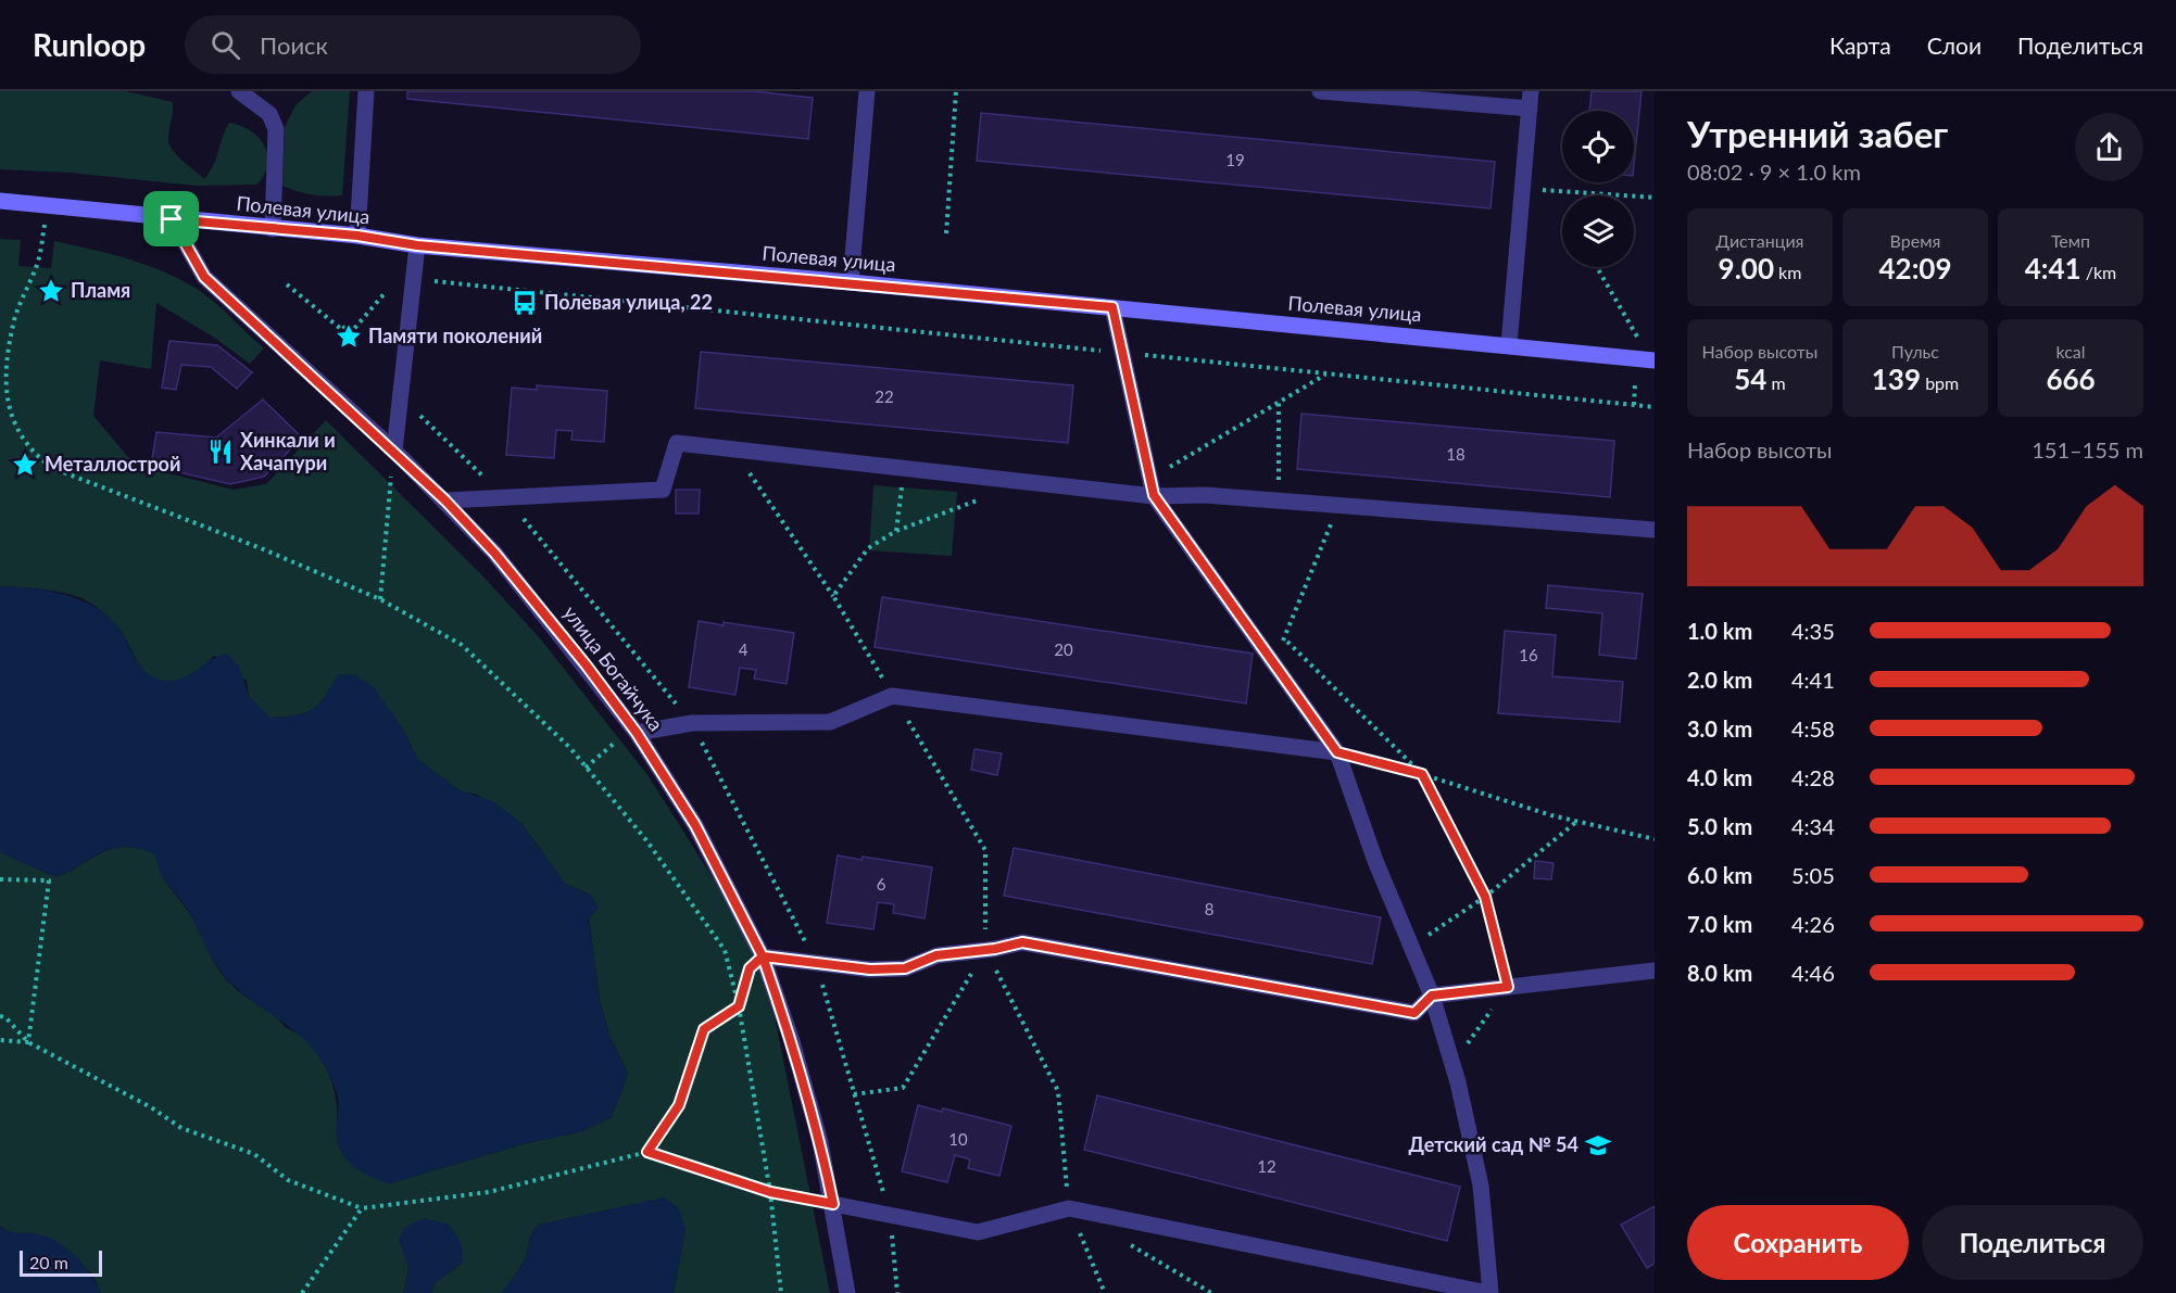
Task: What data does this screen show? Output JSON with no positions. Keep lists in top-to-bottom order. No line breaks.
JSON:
{"streets":{"street":["Полевая улица","улица Богайчука"]},"crossings":[["Полевая улица","улица Богайчука"]],"places":{"place":["Пламя","Памяти поколений","Металлострой"],"bus stop":["Полевая улица, 22"],"restaurant":["Хинкали и Хачапури"],"school or university":["Детский сад № 54"]},"house_numbers":["19","22","18","4","20","16","6","8","10","12"],"scale_bar":"20 m","page":{"header":"Runloop","search":"Поиск","nav":["Карта","Слои","Поделиться"],"heading":["Утренний забег","08:02 · 9 × 1.0 km"],"stats":[["Дистанция","9.00 km"],["Время","42:09"],["Темп","4:41 /km"],["Набор высоты","54 m"],["Пульс","139 bpm"],["kcal","666"]],"chart":["Набор высоты","151–155 m"],"list":[{"name":"1.0 km","note":"4:35"},{"name":"2.0 km","note":"4:41"},{"name":"3.0 km","note":"4:58"},{"name":"4.0 km","note":"4:28"},{"name":"5.0 km","note":"4:34"},{"name":"6.0 km","note":"5:05"},{"name":"7.0 km","note":"4:26"},{"name":"8.0 km","note":"4:46"}],"buttons":["Сохранить","Поделиться"],"scale":"20 m"}}
